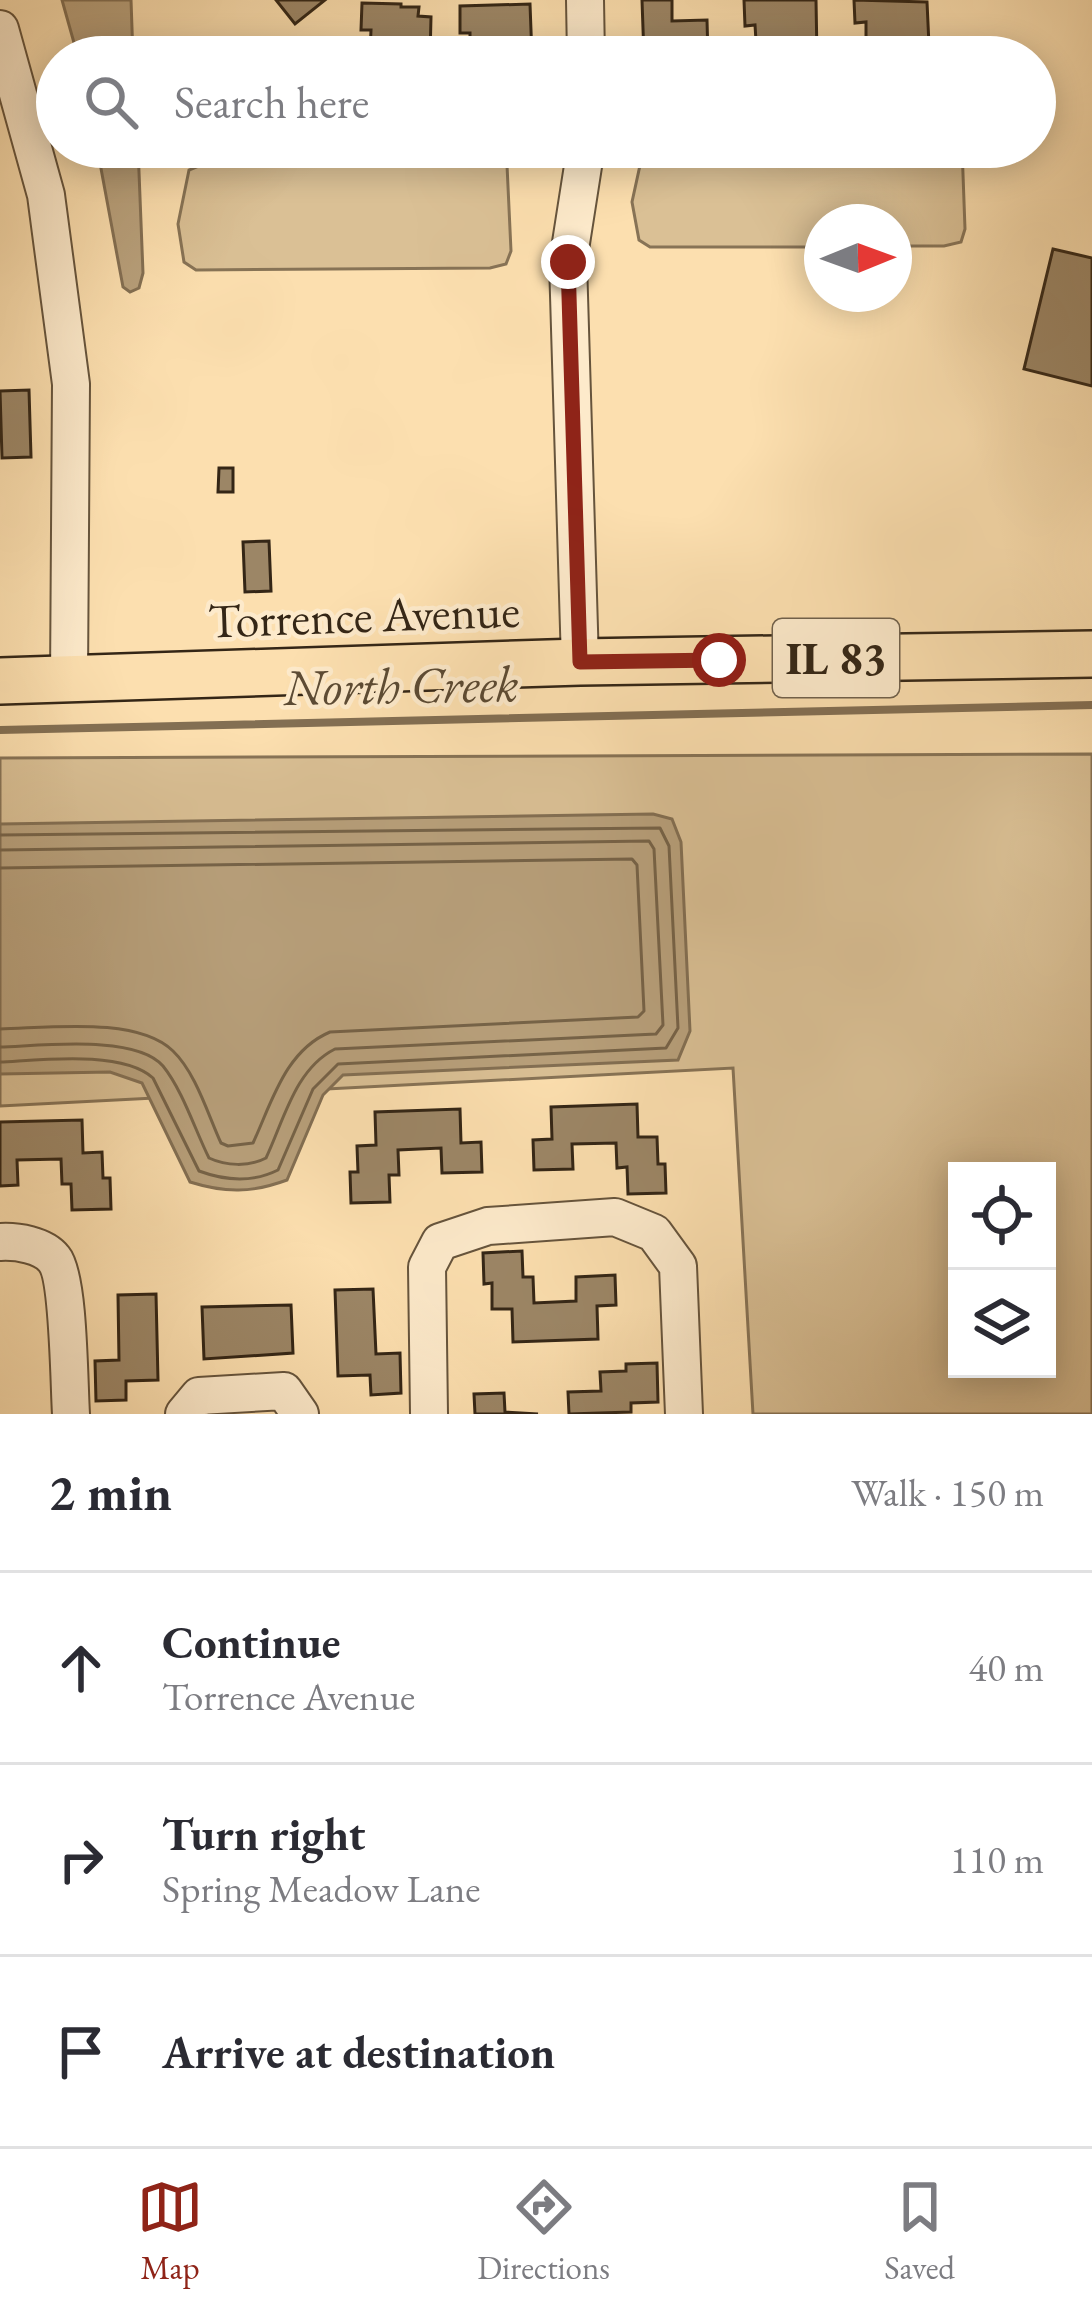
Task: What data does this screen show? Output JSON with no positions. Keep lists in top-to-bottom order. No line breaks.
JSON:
{"streets":{"main road":["Torrence Avenue","IL 83"]},"water":["North Creek"],"north":"right","page":{"search":"Search here","heading":["2 min","Walk · 150 m"],"list":[["Continue","Torrence Avenue","40 m"],["Turn right","Spring Meadow Lane","110 m"],"Arrive at destination"],"nav":["Map","Directions","Saved"]}}
